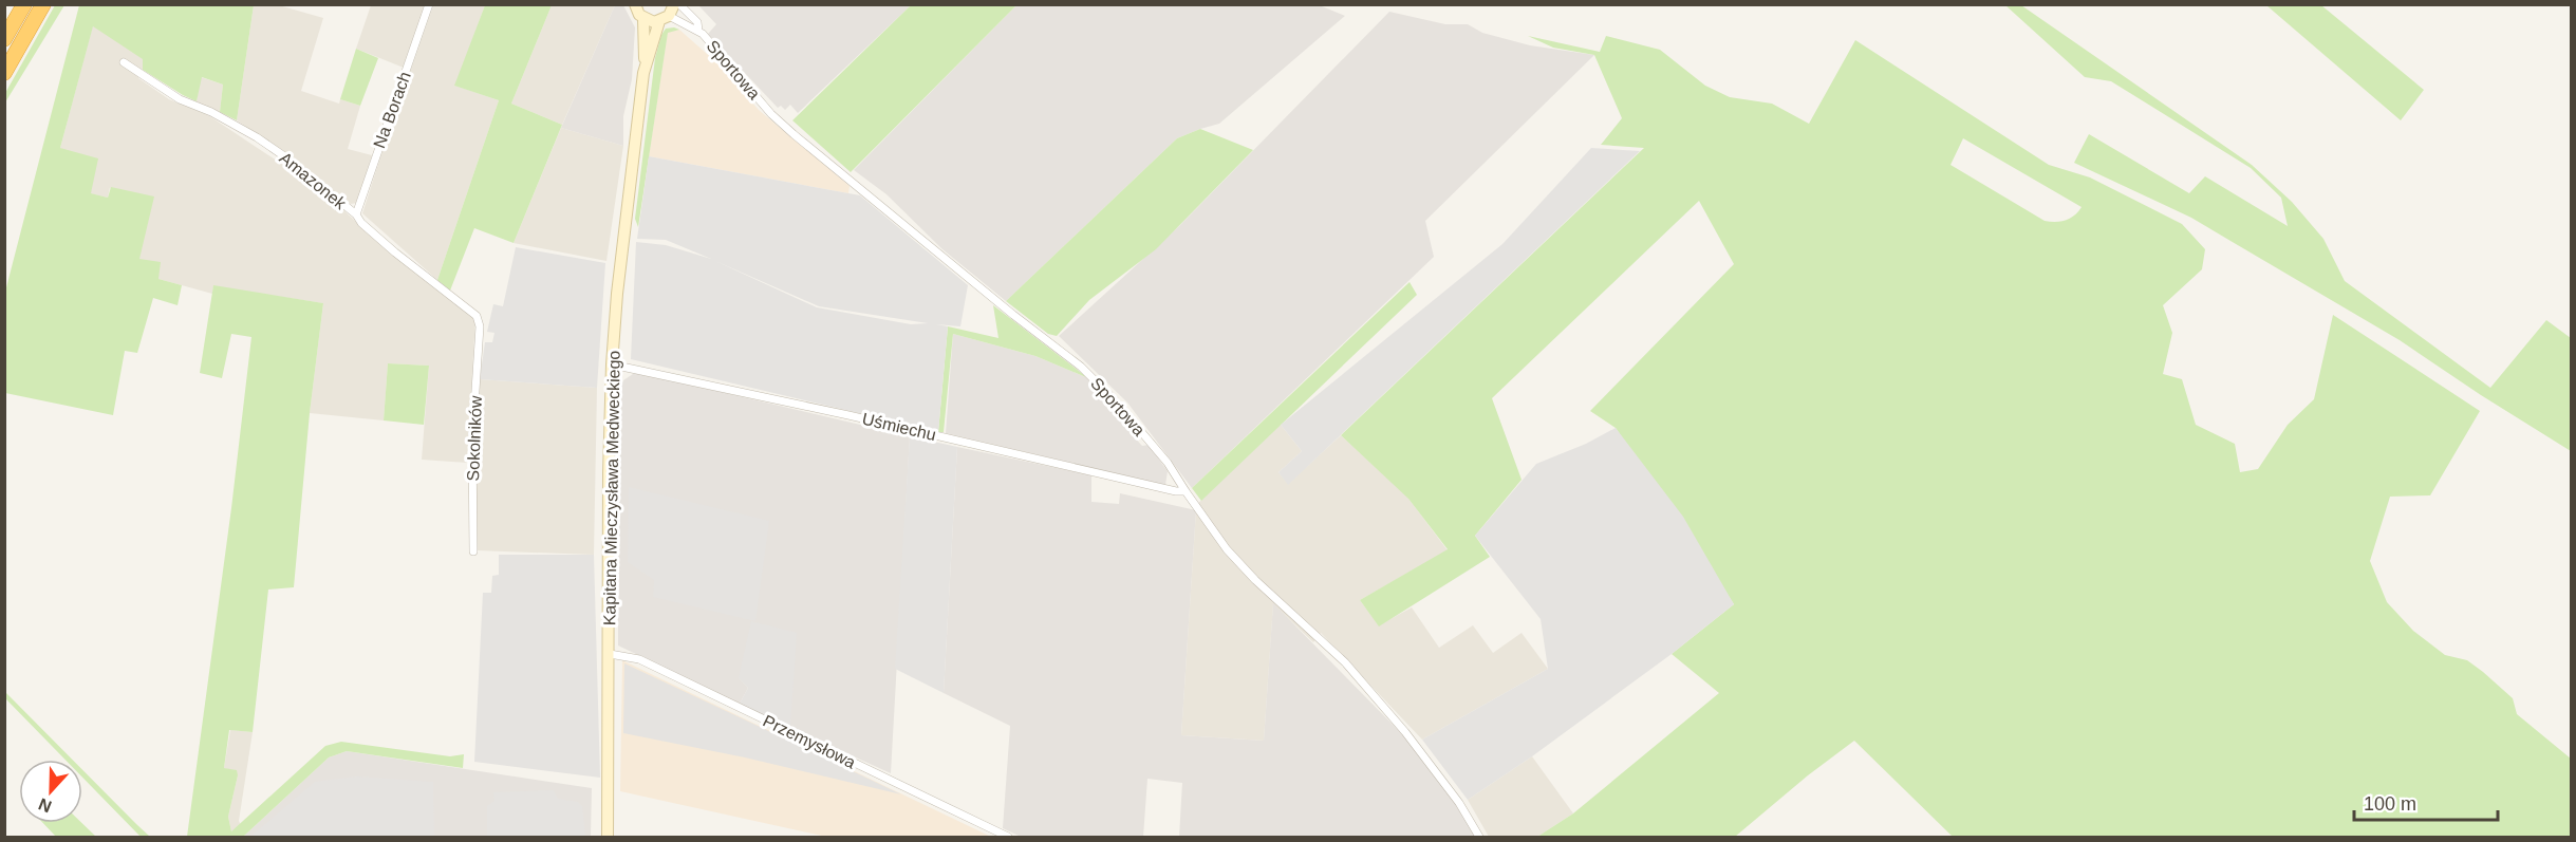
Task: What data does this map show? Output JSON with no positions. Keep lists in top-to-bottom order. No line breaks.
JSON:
{"streets":{"main road":["Kapitana Mieczysława Medweckiego"],"street":["Sportowa","Na Borach","Amazonek","Uśmiechu","Sokolników","Przemysłowa"]},"crossings":[["Sportowa","Uśmiechu"],["Sportowa","Kapitana Mieczysława Medweckiego"],["Na Borach","Amazonek"],["Amazonek","Sokolników"],["Uśmiechu","Kapitana Mieczysława Medweckiego"],["Kapitana Mieczysława Medweckiego","Przemysłowa"]],"scale_bar":"100 m","north":"bottom"}
